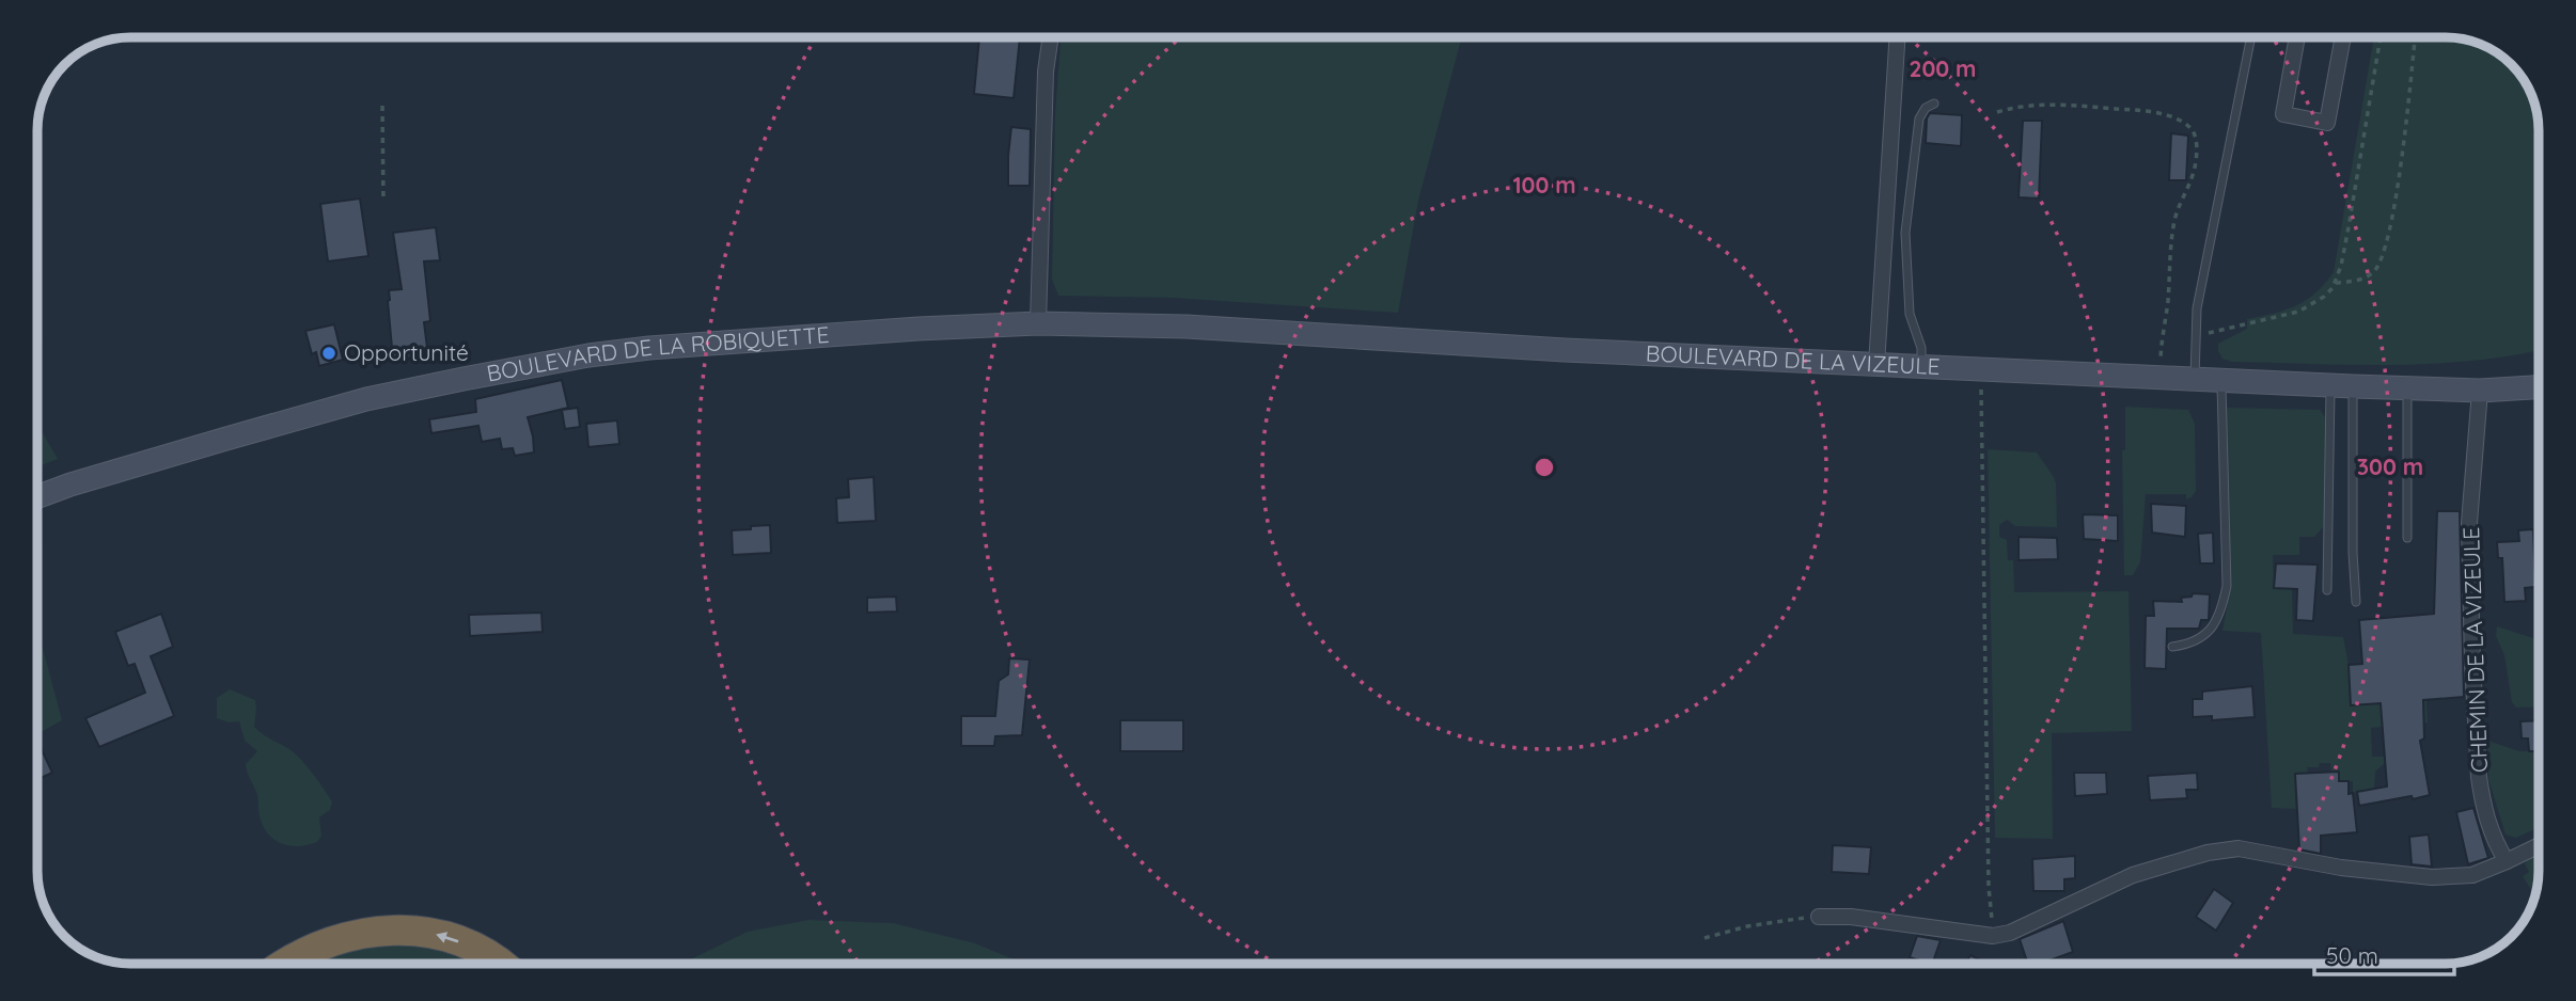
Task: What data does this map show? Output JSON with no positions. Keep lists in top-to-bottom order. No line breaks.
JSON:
{"streets":{"main road":["BOULEVARD DE LA ROBIQUETTE","BOULEVARD DE LA VIZEULE"],"street":["CHEMIN DE LA VIZEULE"]},"crossings":[["BOULEVARD DE LA ROBIQUETTE","BOULEVARD DE LA VIZEULE"],["BOULEVARD DE LA VIZEULE","CHEMIN DE LA VIZEULE"]],"places":["Opportunité"],"scale_bar":"50 m","rings":["200 m","100 m","300 m"]}
